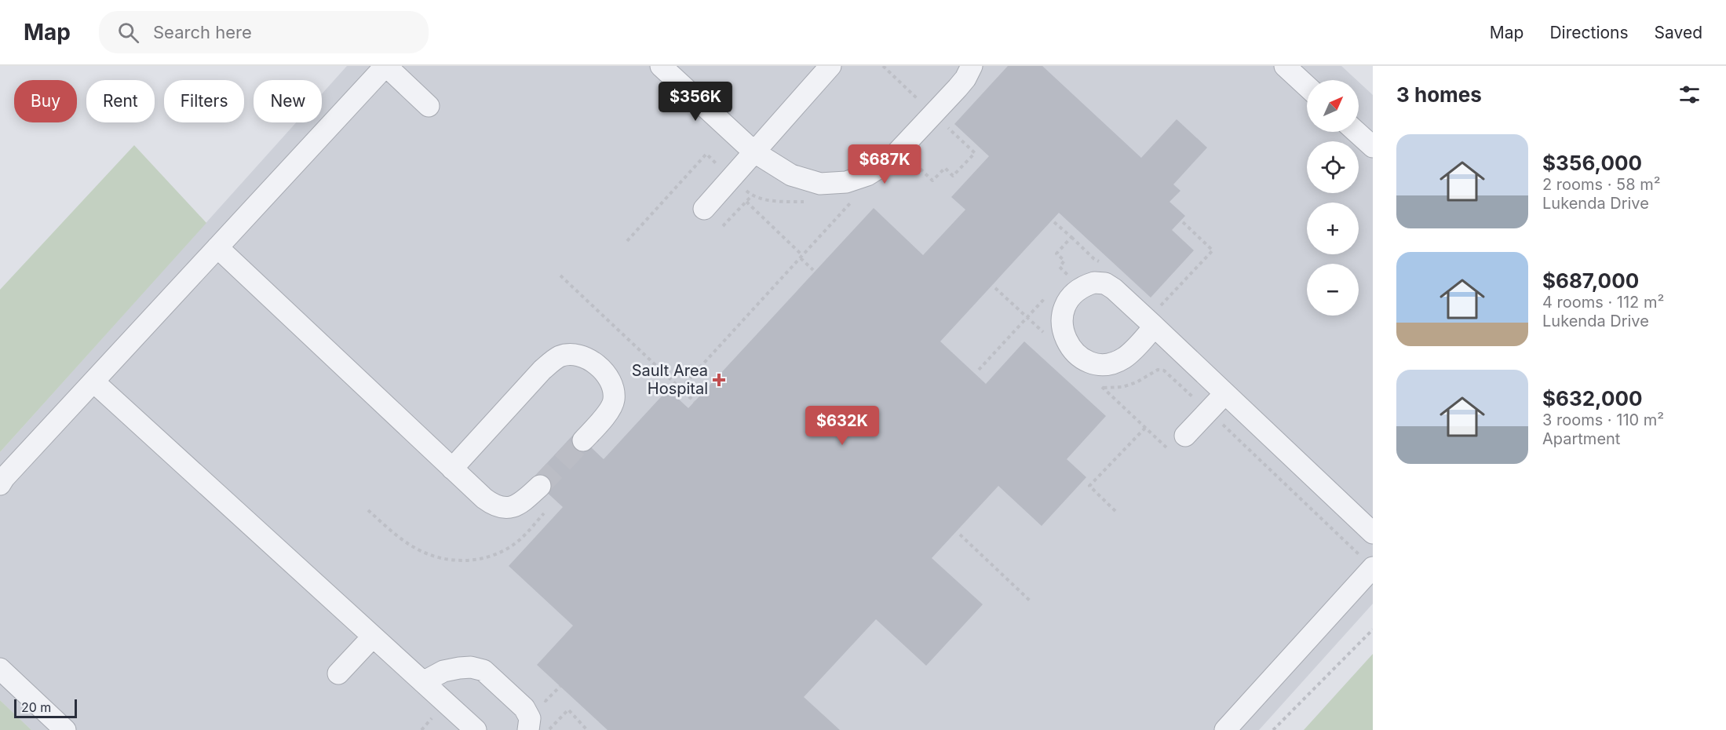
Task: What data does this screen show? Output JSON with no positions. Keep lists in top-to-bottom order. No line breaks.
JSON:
{"places":{"health":["Sault Area Hospital"]},"scale_bar":"20 m","north":"top right","page":{"header":"Map","search":"Search here","nav":["Map","Directions","Saved"],"heading":"3 homes","map_buttons":["+","−"],"chip":["Buy","Rent","Filters","New"],"price":["$356K","$687K","$632K"],"list":[{"name":"$356,000","note":"2 rooms · 58 m² · Lukenda Drive"},{"name":"$687,000","note":"4 rooms · 112 m² · Lukenda Drive"},{"name":"$632,000","note":"3 rooms · 110 m² · Apartment"}],"scale":"20 m"}}
